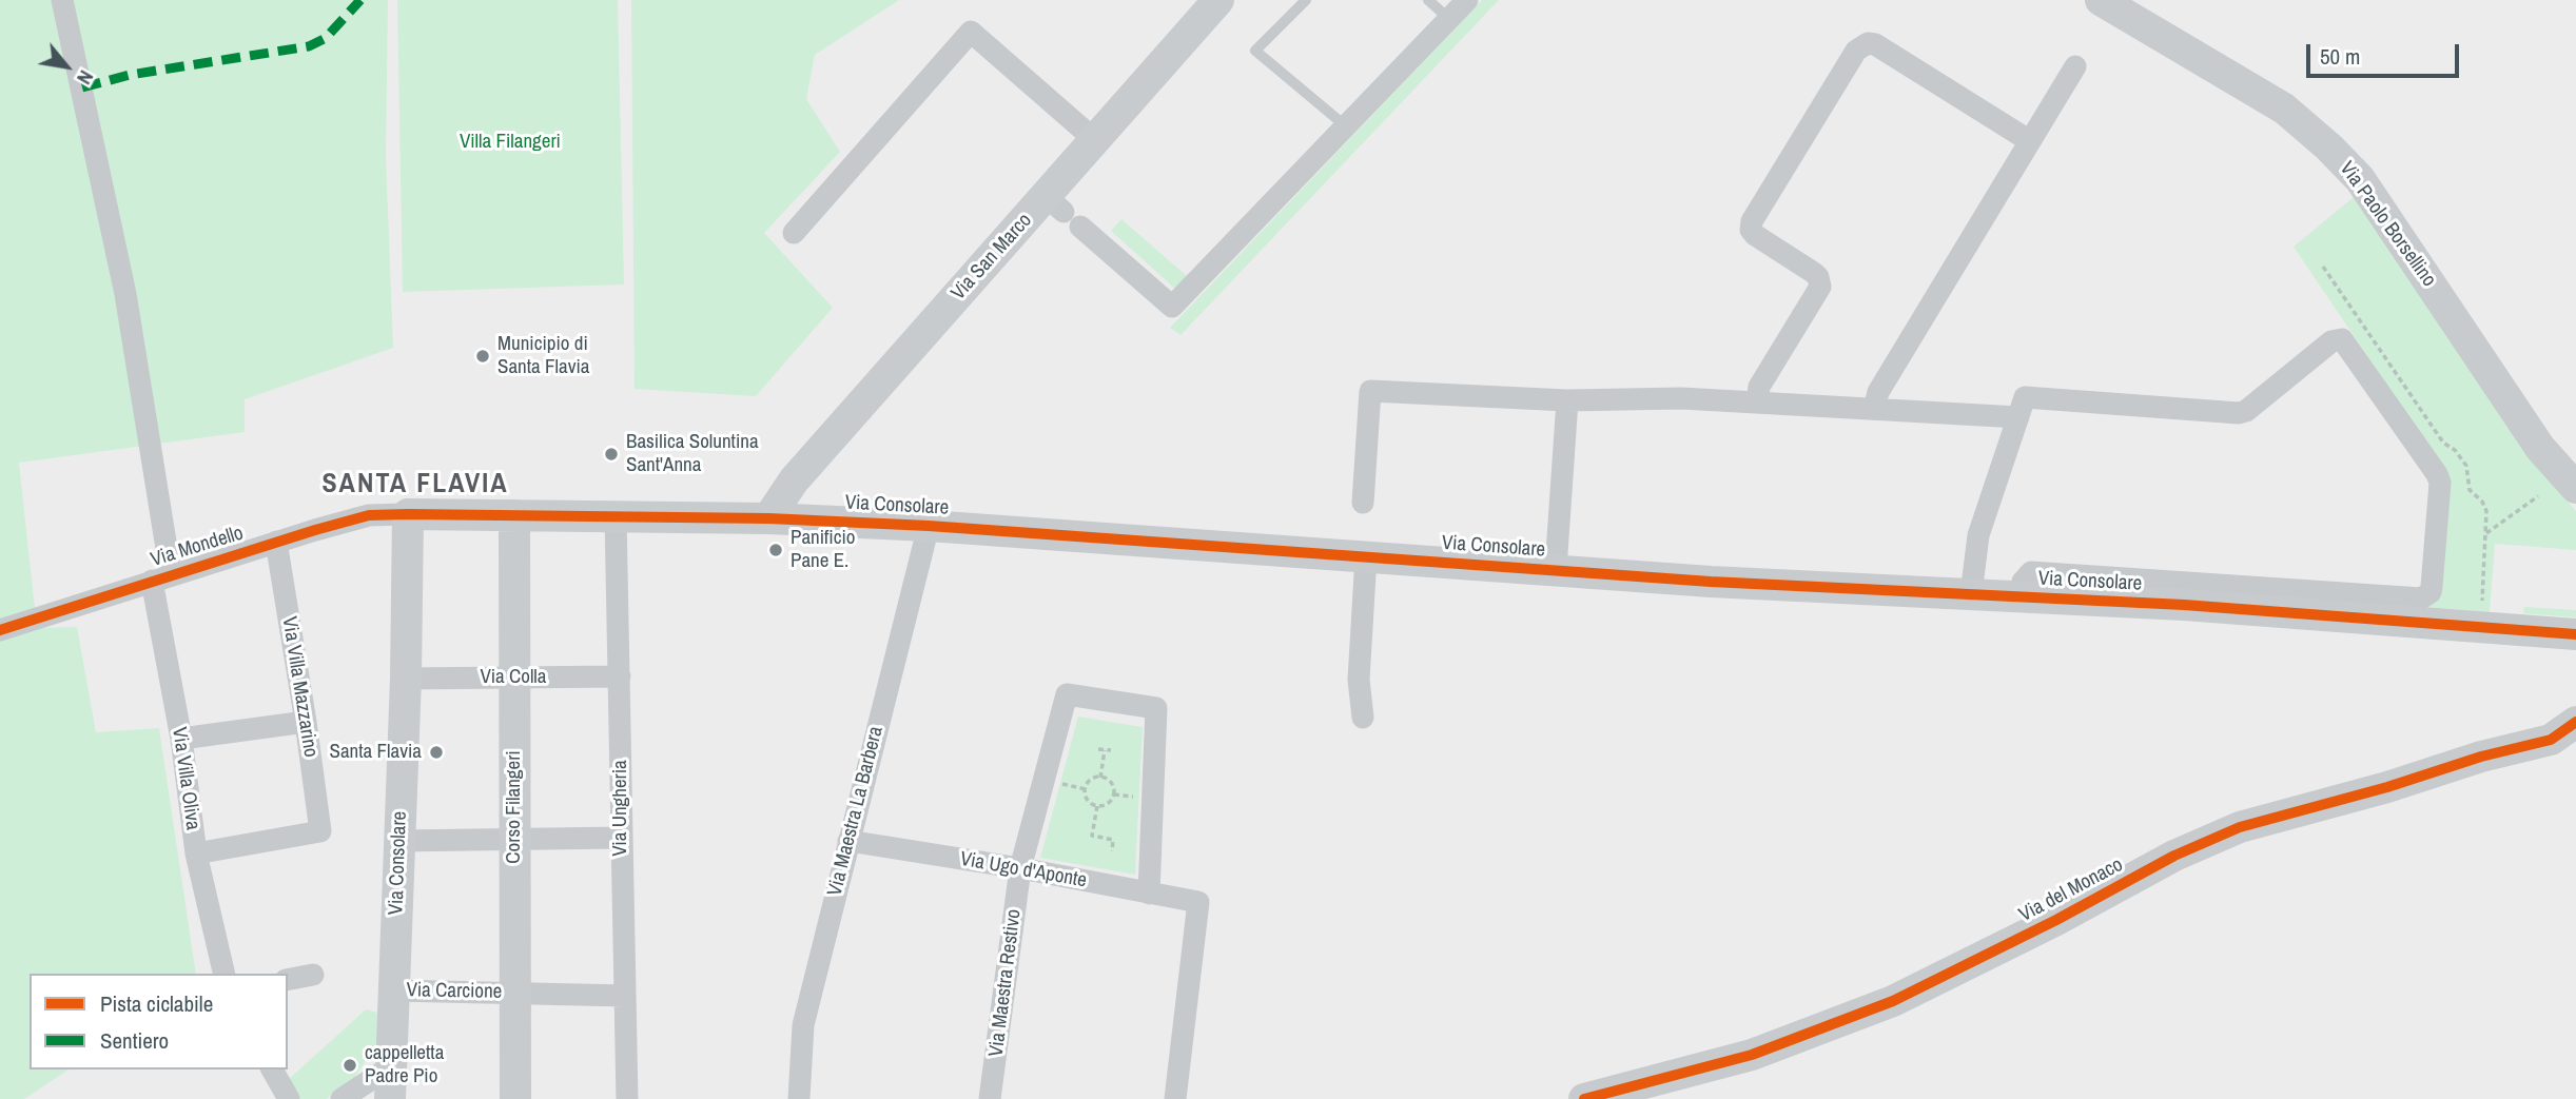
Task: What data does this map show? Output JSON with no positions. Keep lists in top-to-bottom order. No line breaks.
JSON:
{"streets":{"street":["Via Paolo Borsellino","Via San Marco","Via Consolare","Via Mondello","Via Colla","Via Villa Mazzarino","Via Villa Oliva","Corso Filangeri","Via Ungheria","Via Maestra La Barbera","Via Ugo d'Aponte","Via del Monaco","Via Maestra Restivo","Via Carcione"]},"crossings":[["Via San Marco","Via Consolare"],["Via Consolare","Via Mondello"],["Via Consolare","Via Colla"],["Via Consolare","Corso Filangeri"],["Via Consolare","Via Ungheria"],["Via Consolare","Via Maestra La Barbera"],["Via Consolare","Via Carcione"],["Via Mondello","Via Villa Mazzarino"],["Via Mondello","Via Villa Oliva"],["Via Colla","Corso Filangeri"],["Via Colla","Via Ungheria"],["Via Villa Mazzarino","Via Villa Oliva"],["Corso Filangeri","Via Carcione"],["Via Ungheria","Via Carcione"],["Via Maestra La Barbera","Via Ugo d'Aponte"],["Via Ugo d'Aponte","Via Maestra Restivo"]],"districts":["SANTA FLAVIA"],"parks":["Villa Filangeri"],"places":["Municipio di Santa Flavia","Basilica Soluntina Sant'Anna","Panificio Pane E.","Santa Flavia","cappelletta Padre Pio"],"legend":["Pista ciclabile","Sentiero"],"scale_bar":"50 m","north":"bottom right"}
